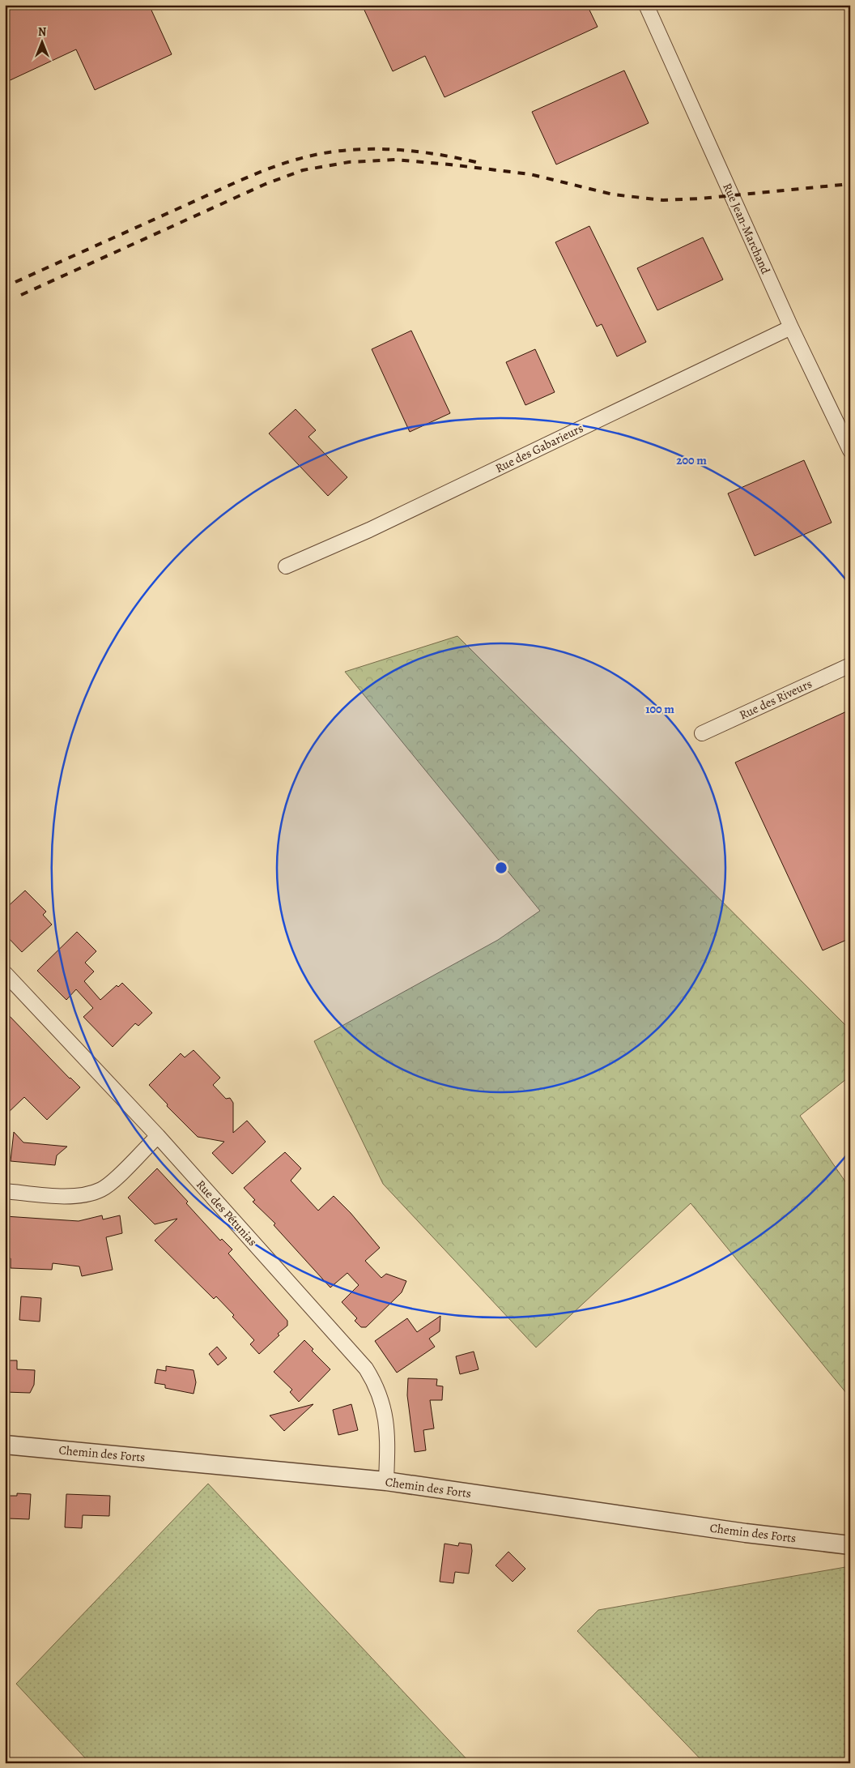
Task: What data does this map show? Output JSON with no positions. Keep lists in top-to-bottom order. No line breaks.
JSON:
{"streets":{"street":["Rue Jean-Marchand","Rue des Gabarieurs","Rue des Riveurs","Rue des Pétunias","Chemin des Forts"]},"crossings":[["Rue Jean-Marchand","Rue des Gabarieurs"],["Rue des Pétunias","Chemin des Forts"]],"north":"top","rings":["200 m","100 m"]}
